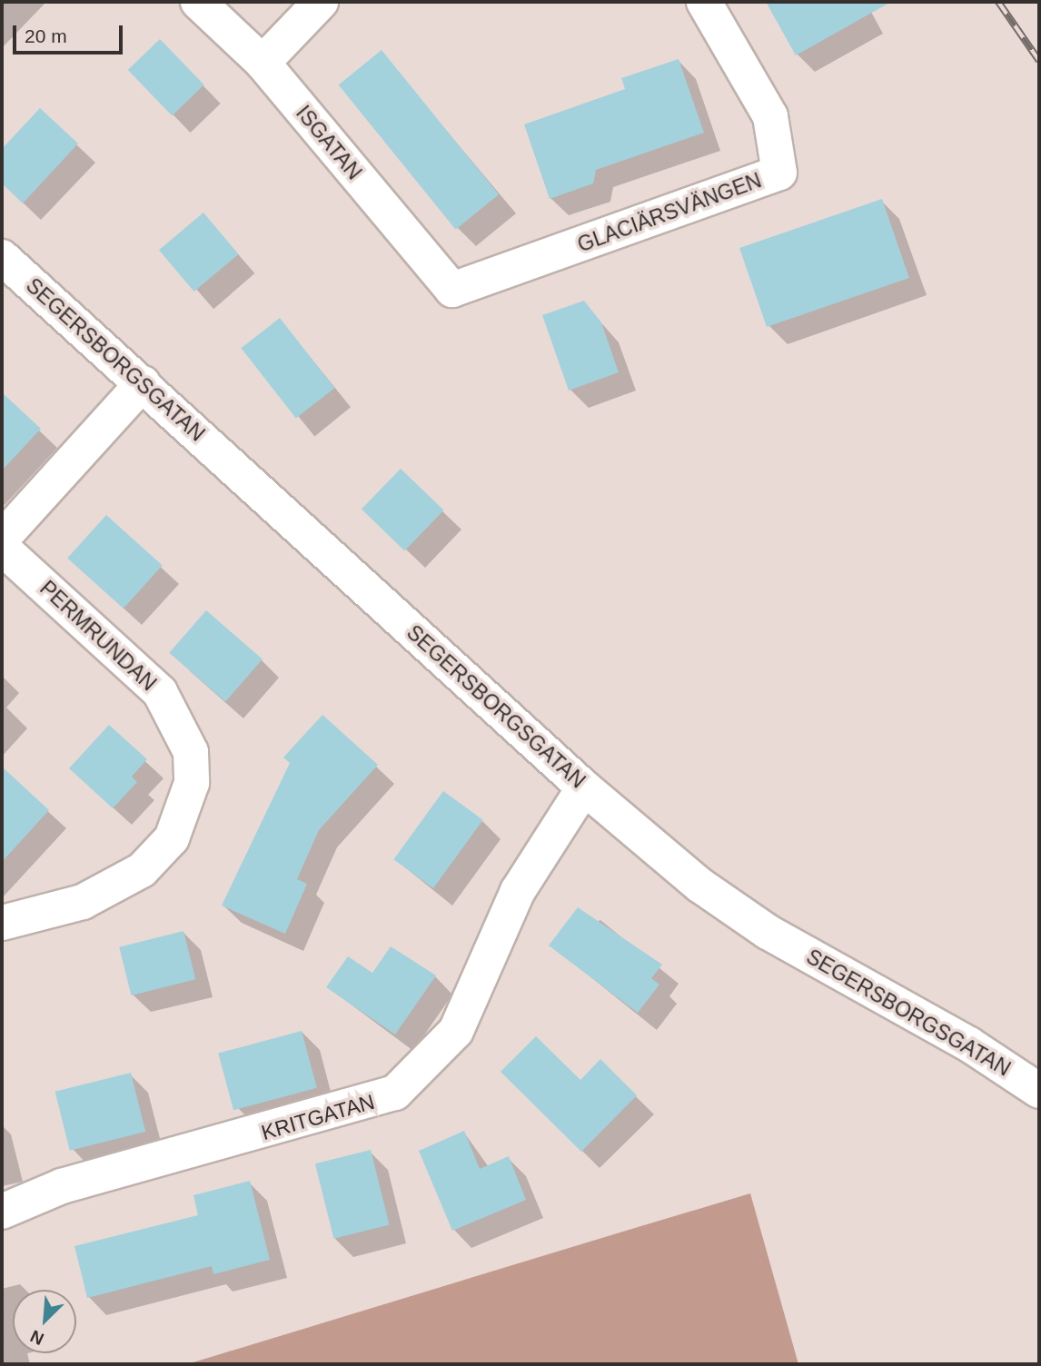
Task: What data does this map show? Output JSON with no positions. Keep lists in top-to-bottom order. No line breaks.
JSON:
{"streets":{"street":["ISGATAN","GLACIÄRSVÄNGEN","SEGERSBORGSGATAN","PERMRUNDAN","KRITGATAN"]},"crossings":[["ISGATAN","GLACIÄRSVÄNGEN"],["SEGERSBORGSGATAN","KRITGATAN"]],"scale_bar":"20 m","north":"bottom left"}
